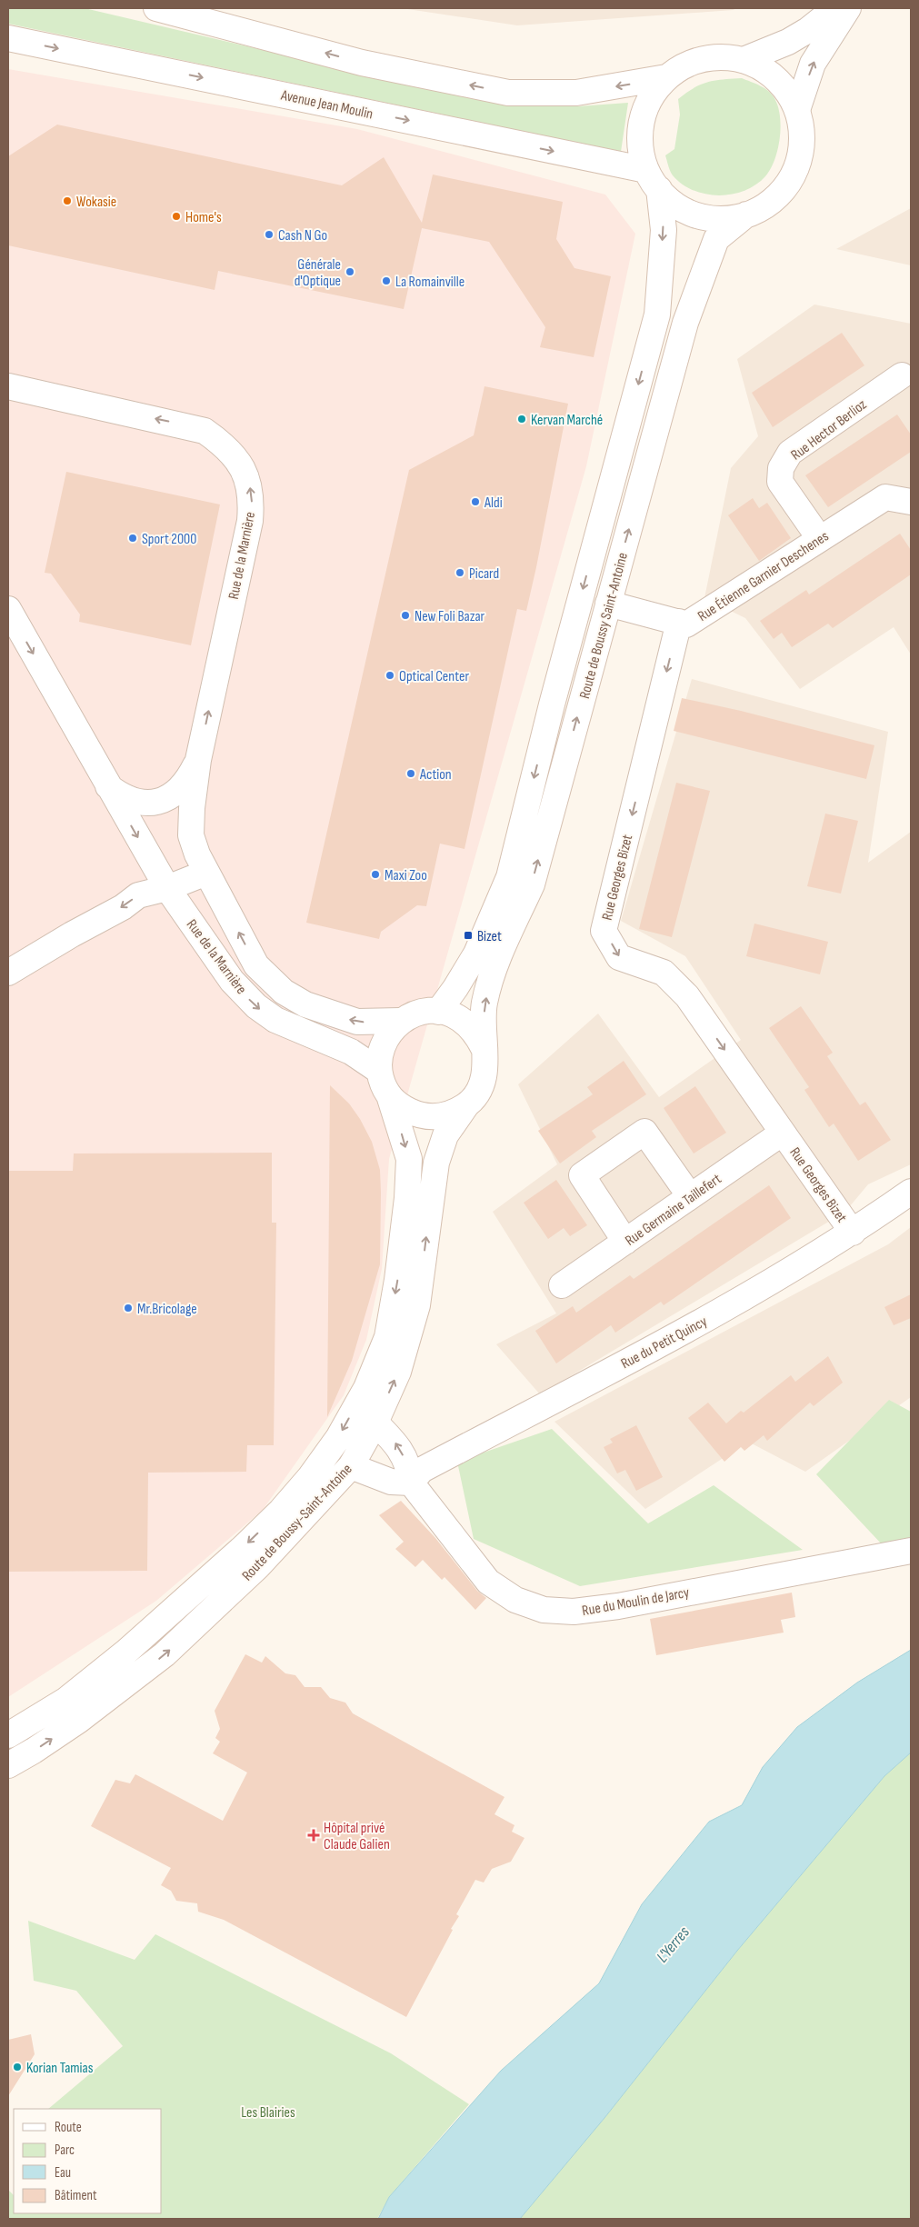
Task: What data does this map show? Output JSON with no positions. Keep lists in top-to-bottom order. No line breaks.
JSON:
{"streets":{"main road":["Avenue Jean Moulin","Rue Hector Berlioz","Rue de la Marnière","Rue Étienne Garnier Deschenes","Route de Boussy Saint-Antoine","Rue Georges Bizet","Rue Germaine Taillefert","Rue du Petit Quincy","Route de Boussy-Saint-Antoine","Rue du Moulin de Jarcy"]},"crossings":[["Avenue Jean Moulin","Route de Boussy Saint-Antoine"],["Rue Hector Berlioz","Rue Étienne Garnier Deschenes"],["Rue de la Marnière","Route de Boussy Saint-Antoine"],["Rue de la Marnière","Route de Boussy-Saint-Antoine"],["Rue Étienne Garnier Deschenes","Route de Boussy Saint-Antoine"],["Rue Étienne Garnier Deschenes","Rue Georges Bizet"],["Route de Boussy Saint-Antoine","Route de Boussy-Saint-Antoine"],["Rue Georges Bizet","Rue Germaine Taillefert"],["Rue Georges Bizet","Rue du Petit Quincy"],["Rue du Petit Quincy","Rue du Moulin de Jarcy"]],"one_way":["Rue Georges Bizet"],"water":["L'Yerres"],"parks":["Les Blairies"],"places":{"other":["Wokasie","Home's","Cash N Go","Générale d'Optique","La Romainville","Kervan Marché","Aldi","Sport 2000","Picard","New Foli Bazar","Optical Center","Action","Maxi Zoo","Mr.Bricolage","Korian Tamias"],"transit":["Bizet"],"health":["Hôpital privé Claude Galien"]},"legend":["Route","Parc","Eau","Bâtiment"]}
